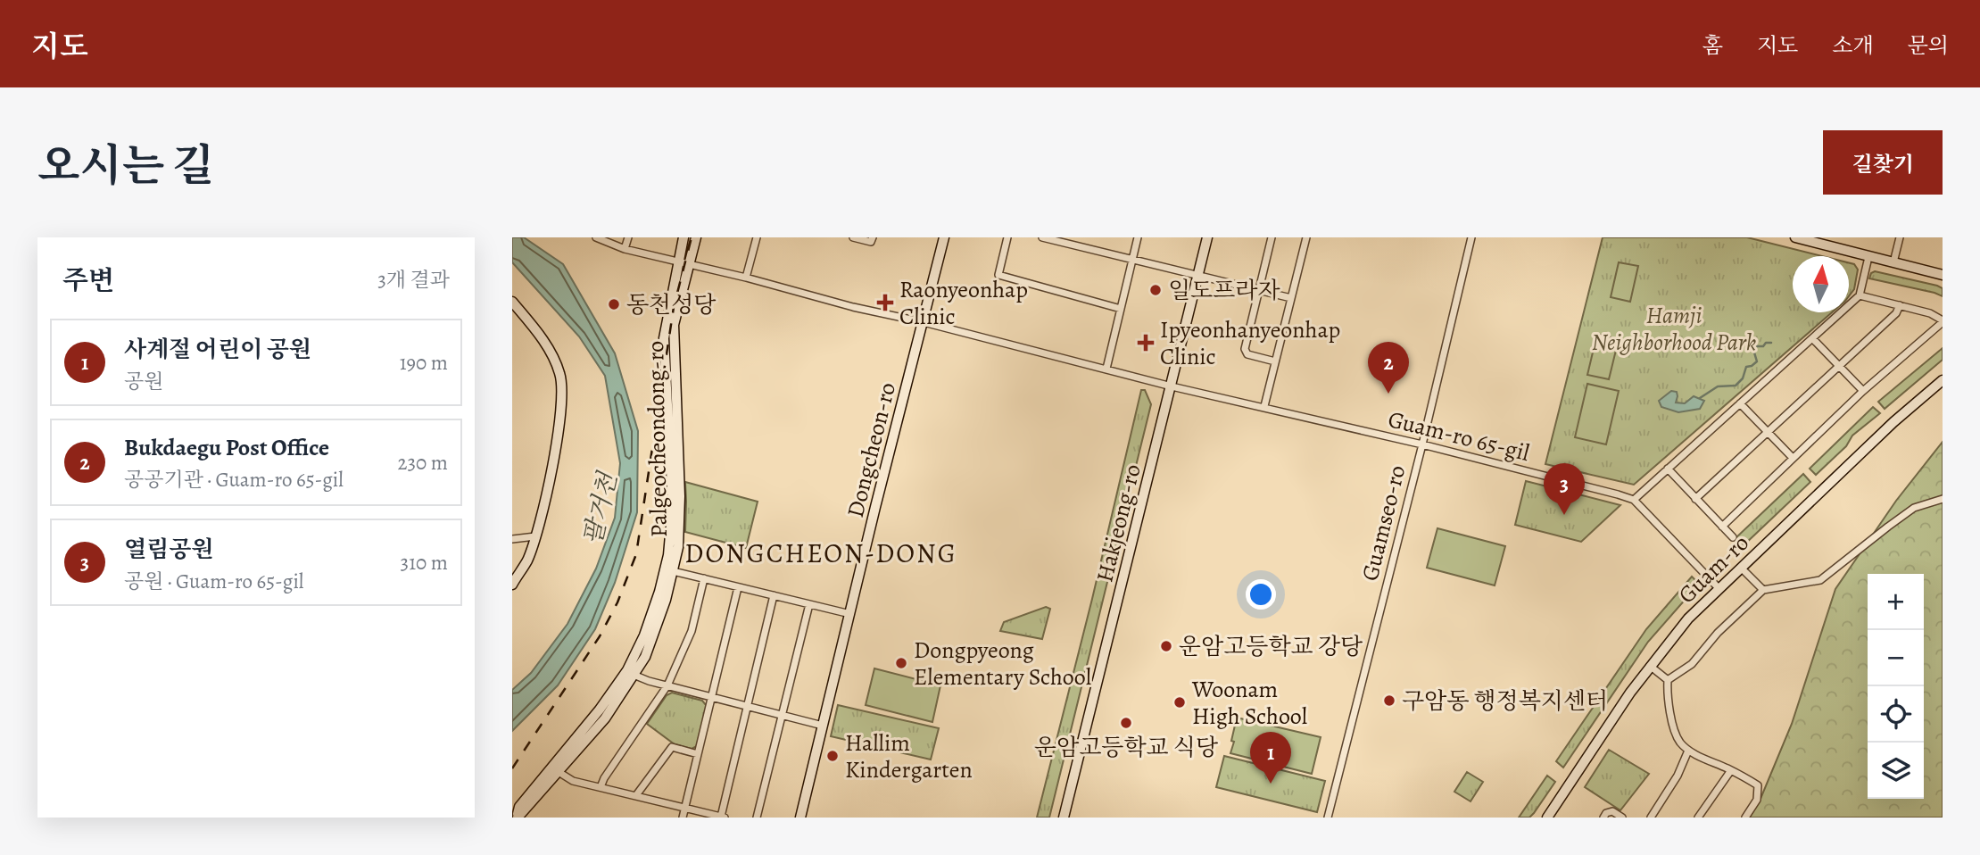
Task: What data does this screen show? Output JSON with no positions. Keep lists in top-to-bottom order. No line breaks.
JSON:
{"streets":{"main road":["Palgeocheondong-ro","Dongcheon-ro","Hakjeong-ro","Guam-ro"],"street":["Guam-ro 65-gil","Guamseo-ro"]},"crossings":[["Guam-ro 65-gil","Palgeocheondong-ro"],["Guam-ro 65-gil","Dongcheon-ro"],["Guam-ro 65-gil","Hakjeong-ro"],["Guam-ro 65-gil","Guamseo-ro"],["Guam-ro 65-gil","Guam-ro"]],"districts":["DONGCHEON-DONG"],"water":["팔거천"],"parks":["Hamji Neighborhood Park"],"places":{"other":["일도프라자","동천성당","운암고등학교 강당","Dongpyeong Elementary School","구암동 행정복지센터","Woonam High School","운암고등학교 식당","Hallim Kindergarten"],"health":["Raonyeonhap Clinic","Ipyeonhanyeonhap Clinic"]},"north":"top","page":{"header":"지도","nav":["홈","지도","소개","문의"],"title":"오시는 길","buttons":"길찾기","heading":["주변","3개 결과"],"list":[{"mark":"1","name":"사계절 어린이 공원","note":"공원","value":"190 m"},{"mark":"2","name":"Bukdaegu Post Office","note":"공공기관 · Guam-ro 65-gil","value":"230 m"},{"mark":"3","name":"열림공원","note":"공원 · Guam-ro 65-gil","value":"310 m"}],"pins":["2","3","1"],"map_buttons":["+","−"]}}
